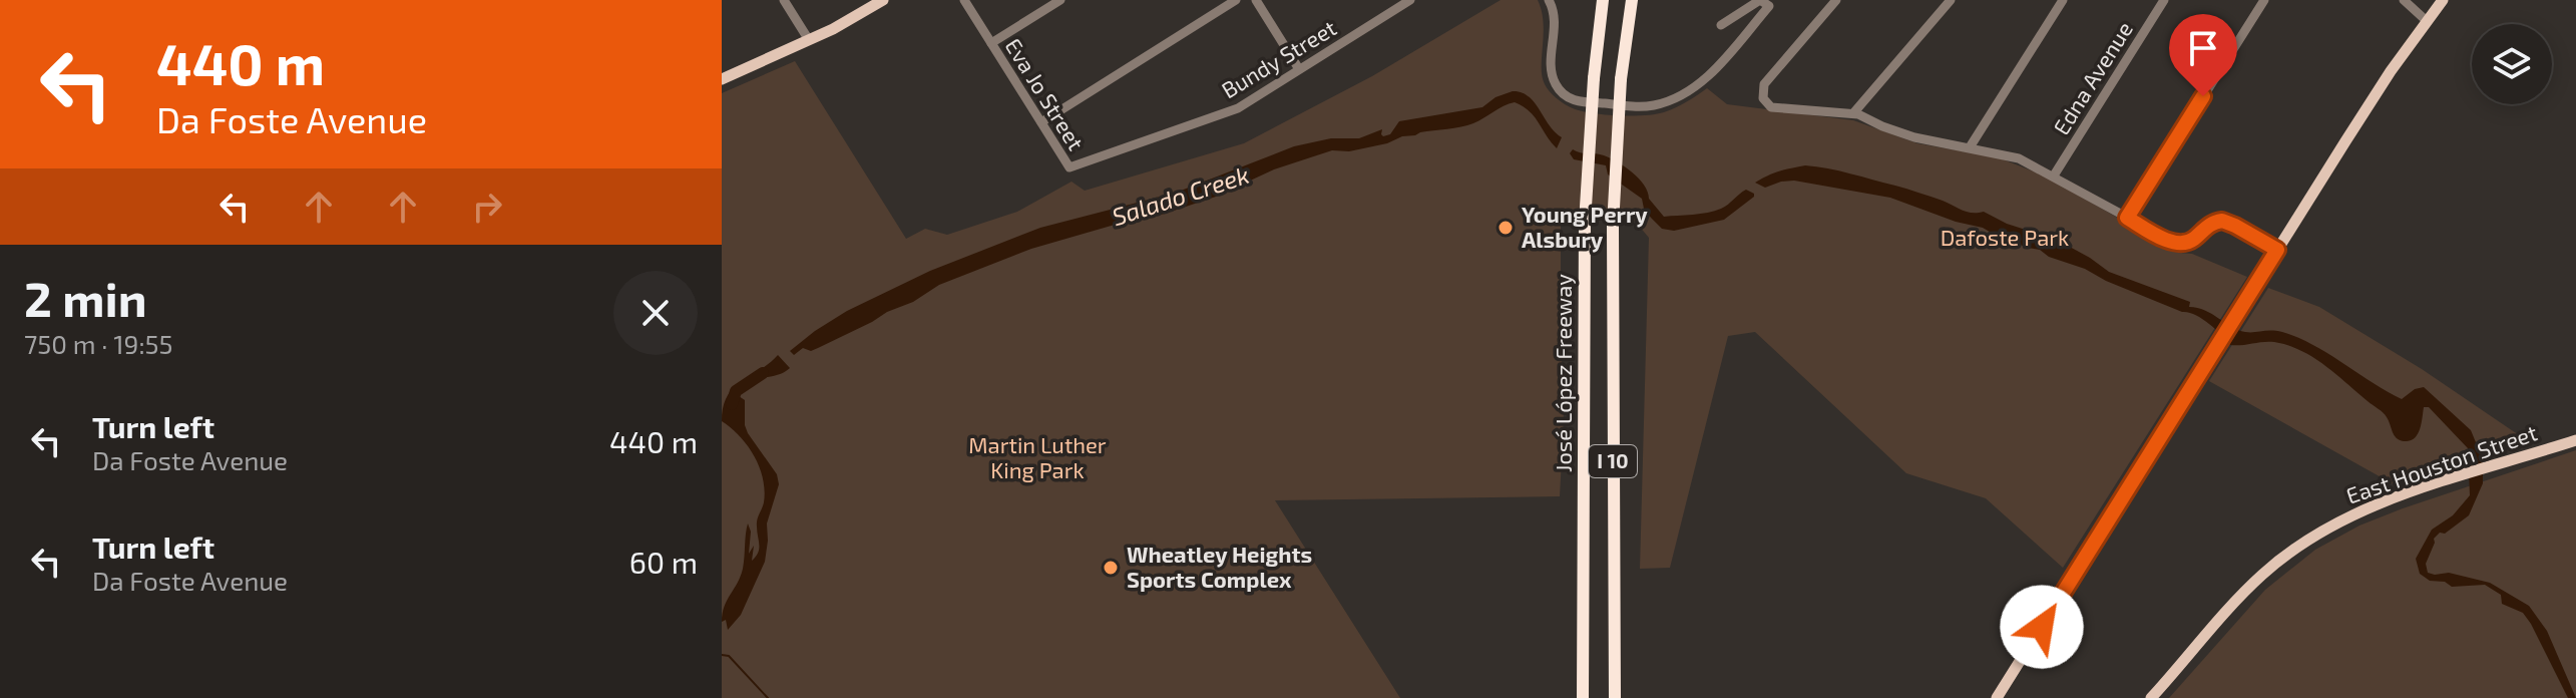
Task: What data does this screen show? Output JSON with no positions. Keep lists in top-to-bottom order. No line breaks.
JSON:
{"streets":{"highway":["José López Freeway","I 10"],"main road":["East Houston Street"],"street":["Bundy Street","Edna Avenue","Eva Jo Street"]},"crossings":[["Bundy Street","Eva Jo Street"]],"water":["Salado Creek"],"parks":["Dafoste Park","Martin Luther King Park"],"places":["Young Perry Alsbury","Wheatley Heights Sports Complex"],"page":{"turn":["440 m","Da Foste Avenue"],"heading":["2 min","750 m · 19:55"],"list":[{"name":"Turn left","note":"Da Foste Avenue","value":"440 m"},{"name":"Turn left","note":"Da Foste Avenue","value":"60 m"}]}}
